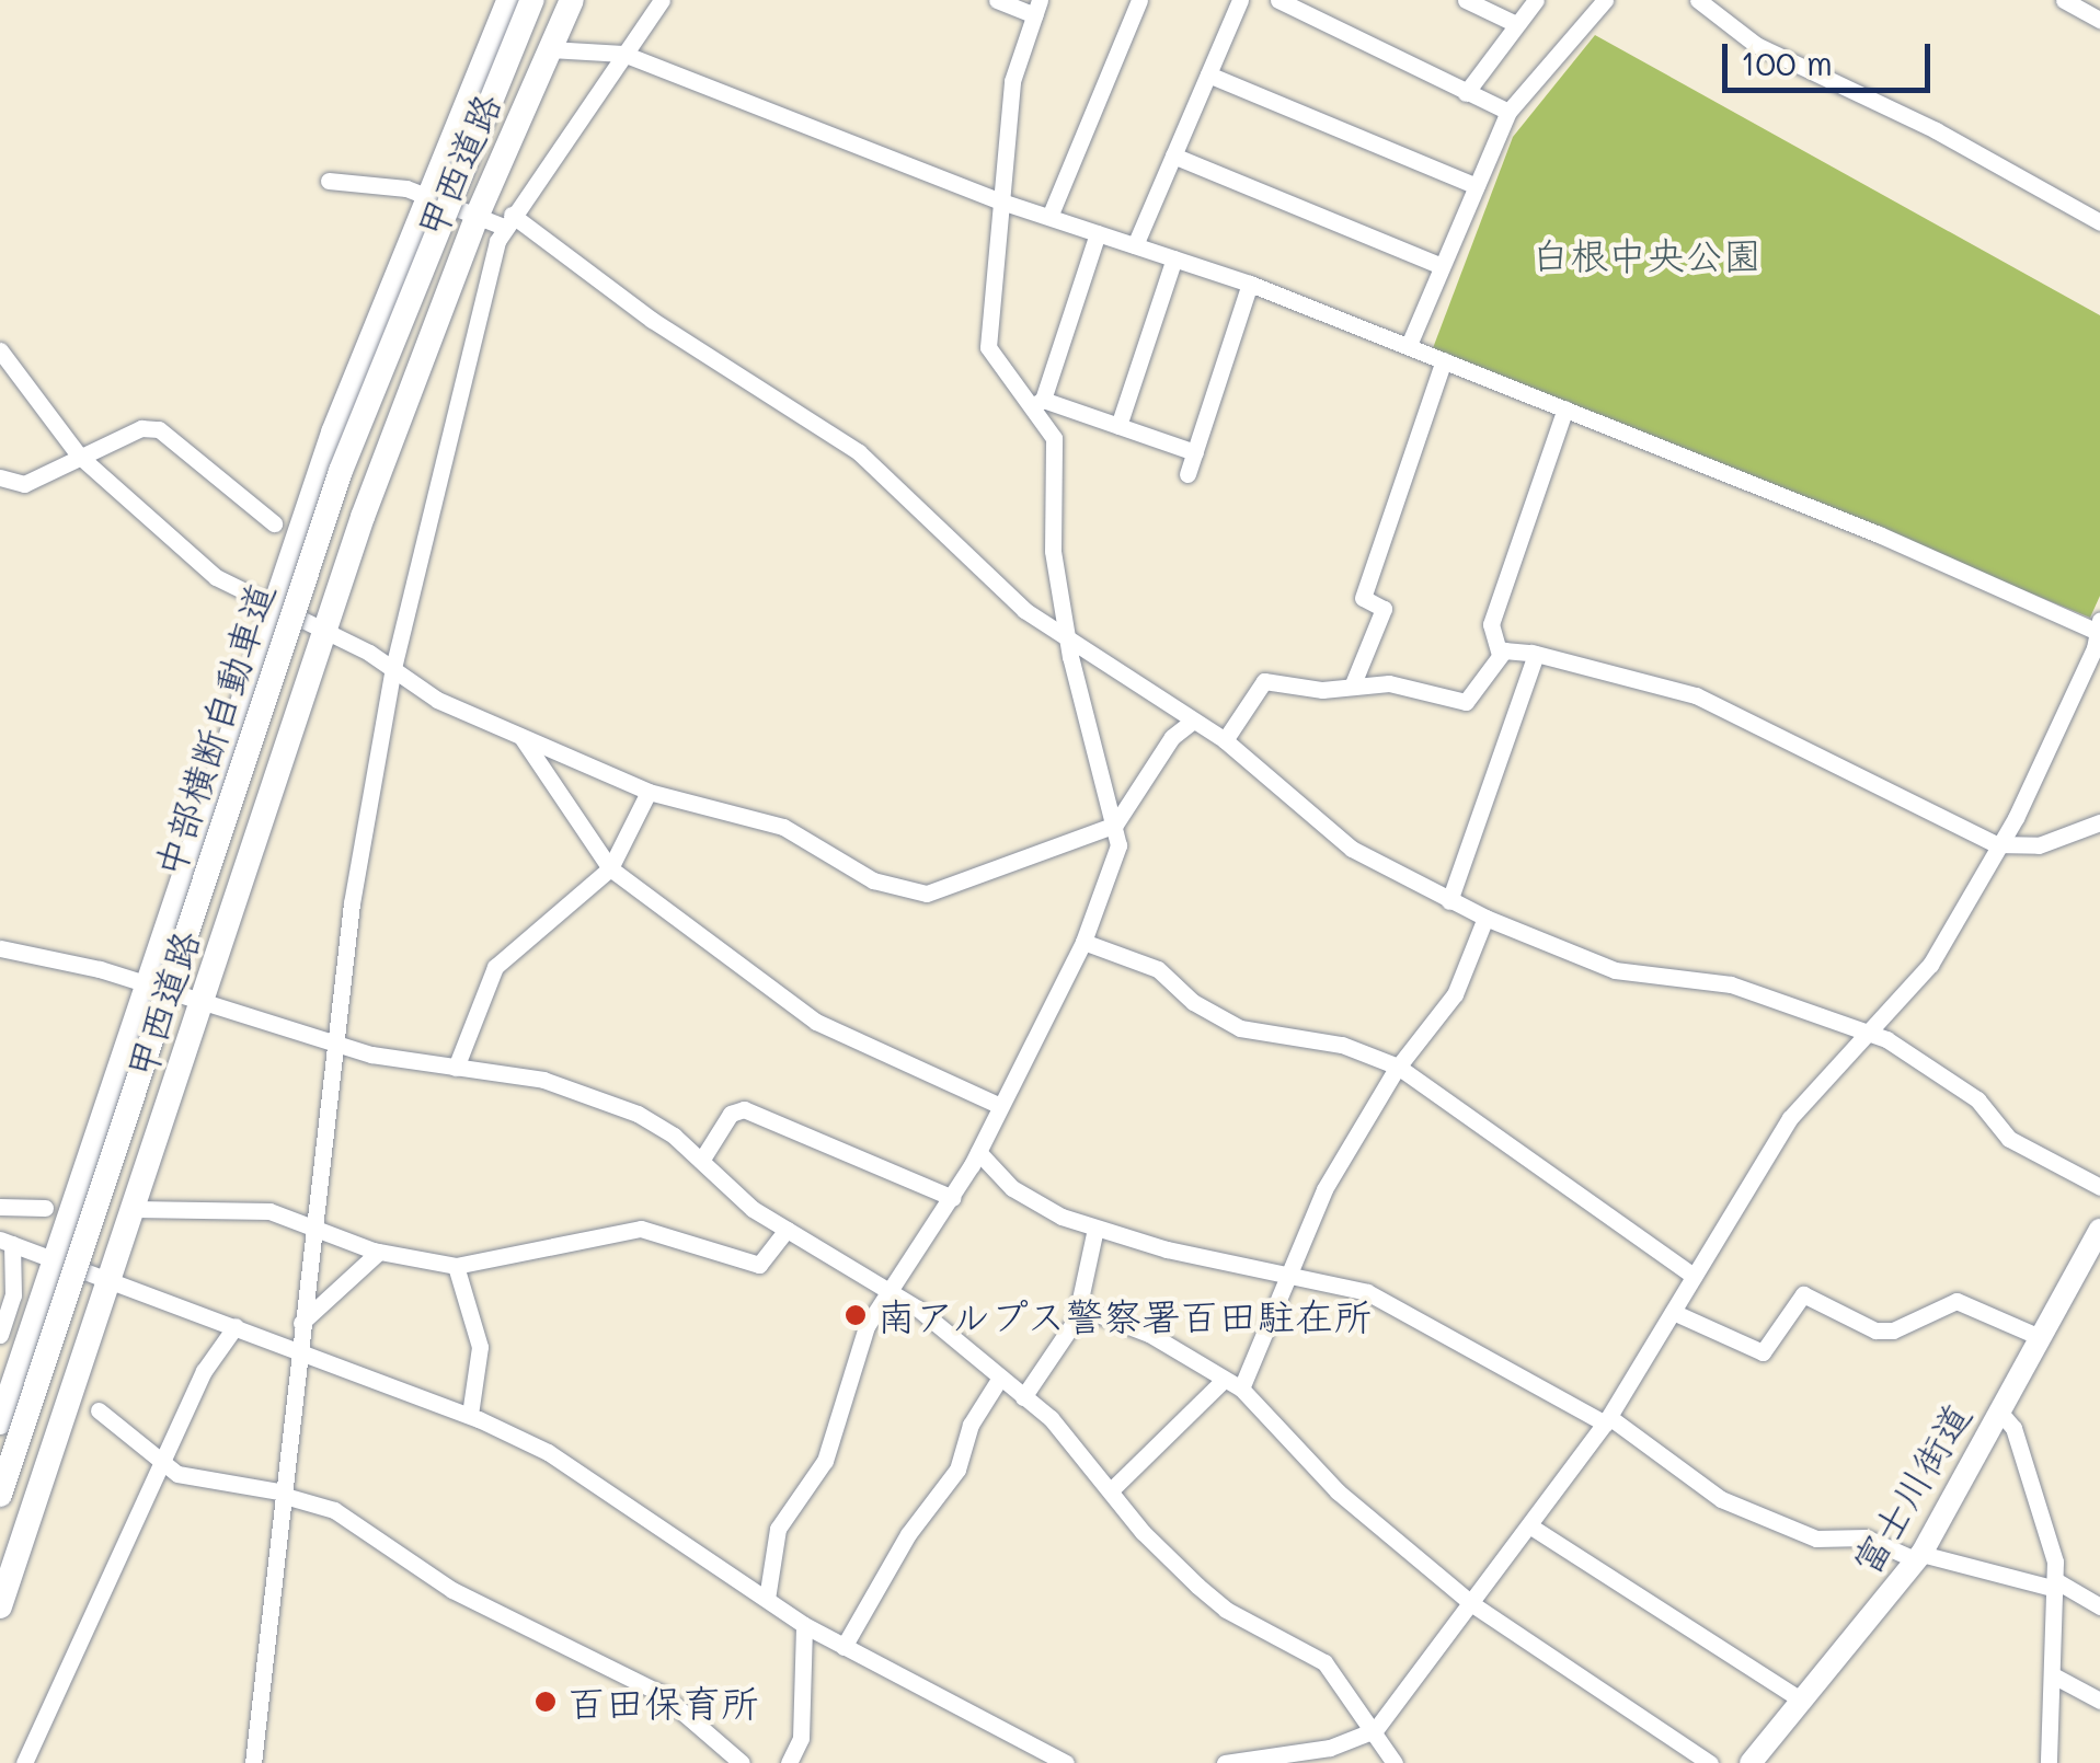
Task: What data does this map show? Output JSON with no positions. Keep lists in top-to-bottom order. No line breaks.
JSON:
{"streets":{"highway":["甲西道路","中部横断自動車道"],"main road":["富士川街道"]},"parks":["白根中央公園"],"places":["南アルプス警察署百田駐在所","百田保育所"],"scale_bar":"100 m"}
